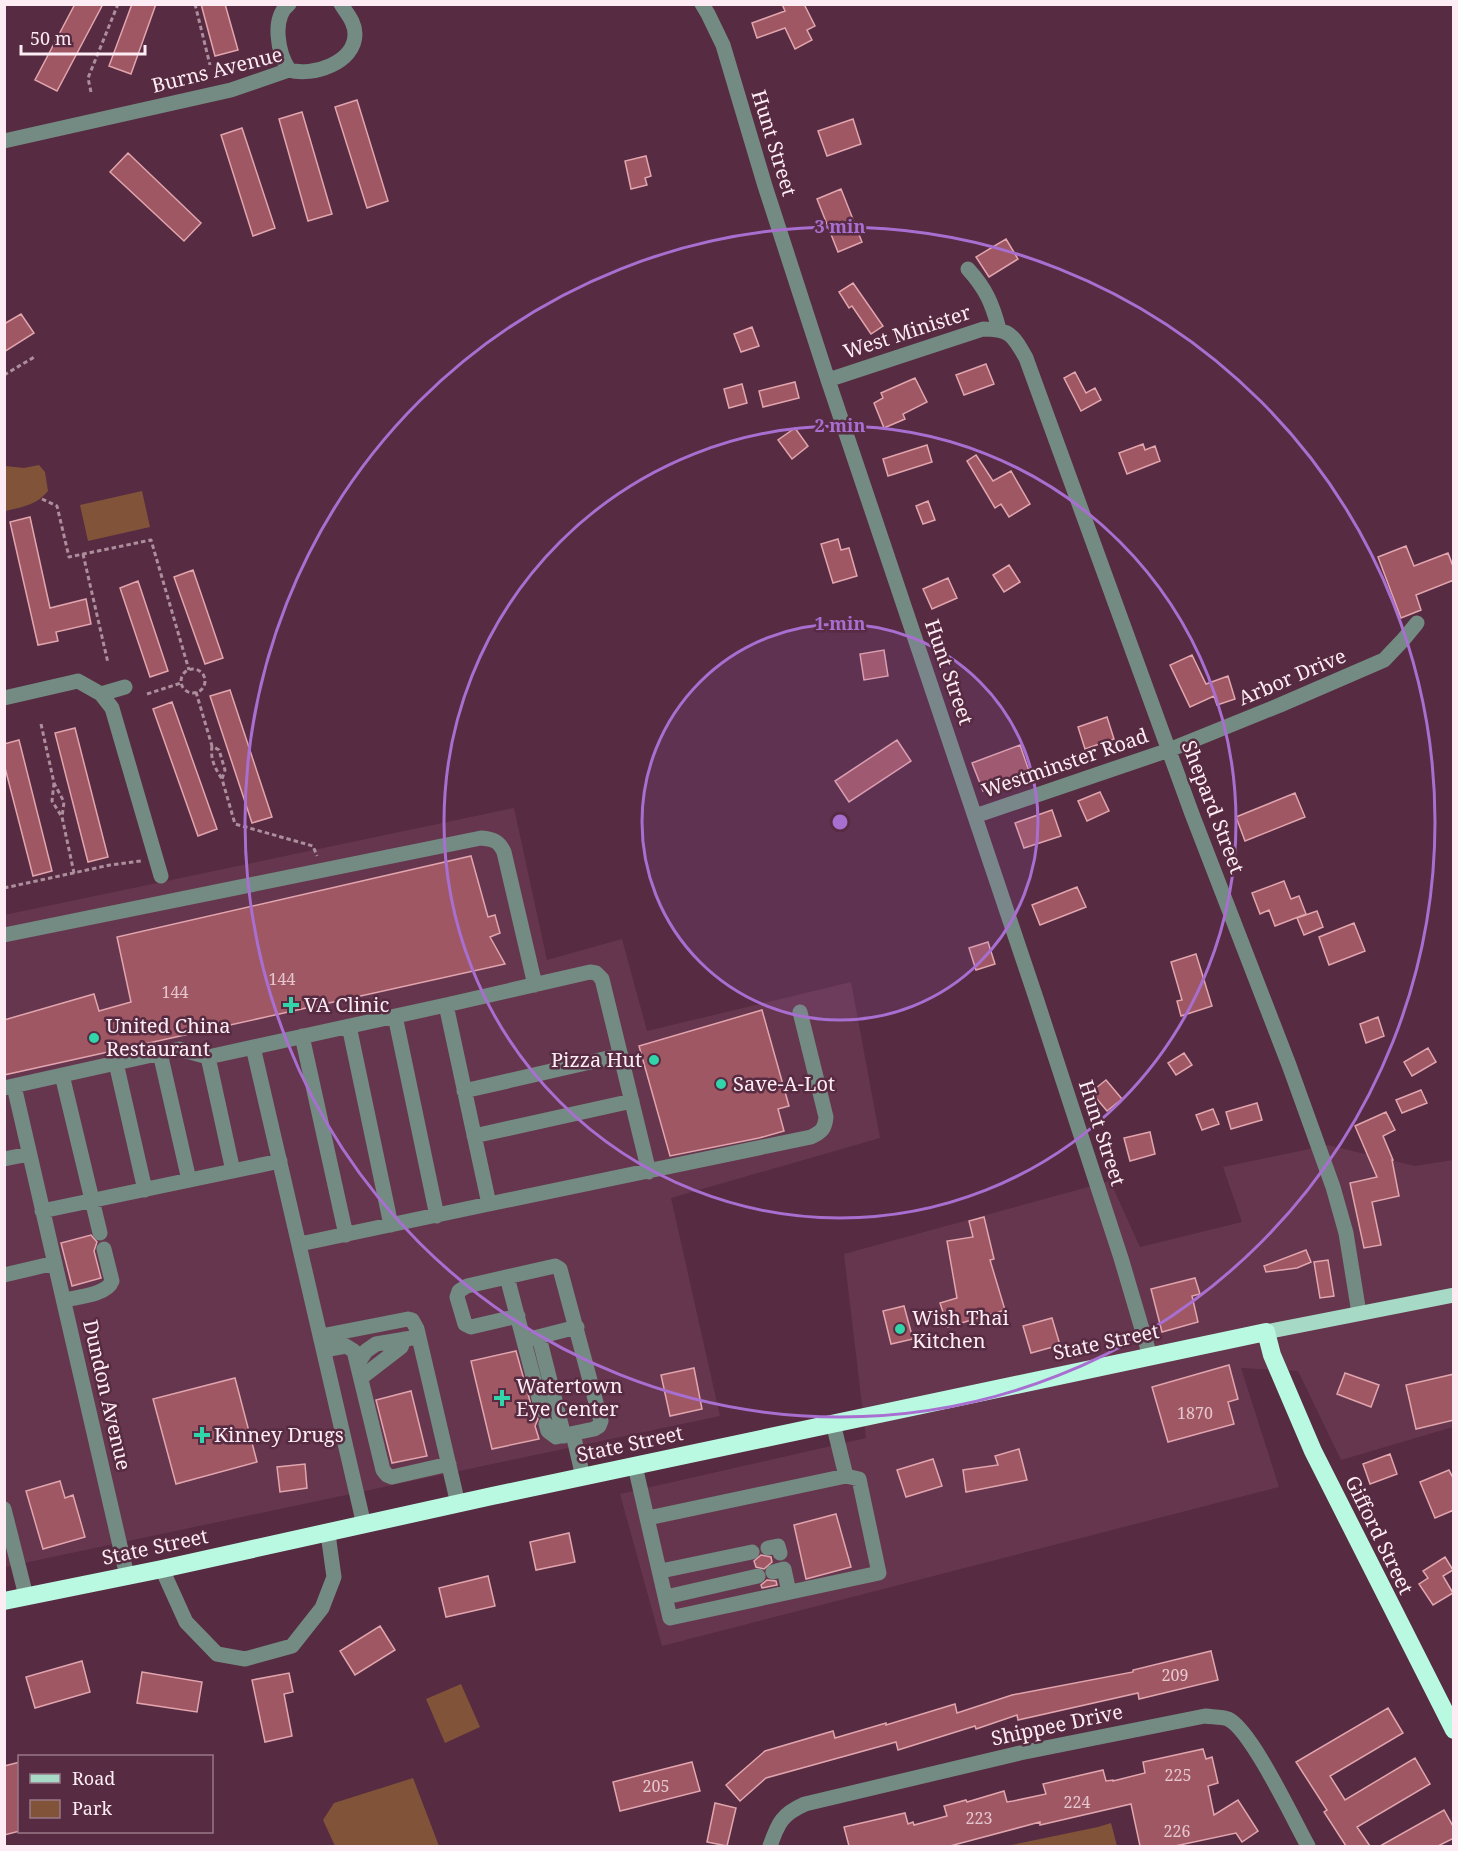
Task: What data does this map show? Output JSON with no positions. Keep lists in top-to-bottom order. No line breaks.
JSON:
{"streets":{"highway":["State Street","Gifford Street"],"street":["Burns Avenue","Hunt Street","West Minister","Arbor Drive","Westminster Road","Shepard Street","Dundon Avenue","Shippee Drive"]},"crossings":[["Hunt Street","West Minister"],["Hunt Street","Westminster Road"],["Hunt Street","State Street"],["West Minister","Shepard Street"],["Arbor Drive","Westminster Road"],["Arbor Drive","Shepard Street"],["Westminster Road","Shepard Street"],["Shepard Street","State Street"],["State Street","Dundon Avenue"],["State Street","Gifford Street"]],"places":{"health":["VA Clinic","Watertown Eye Center","Kinney Drugs"],"other":["United China Restaurant","Pizza Hut","Save-A-Lot","Wish Thai Kitchen"]},"house_numbers":["144","144","1870","209","225","205","224","223","226"],"legend":["Road","Park"],"scale_bar":"50 m","rings":["3 min","2 min","1 min"]}
